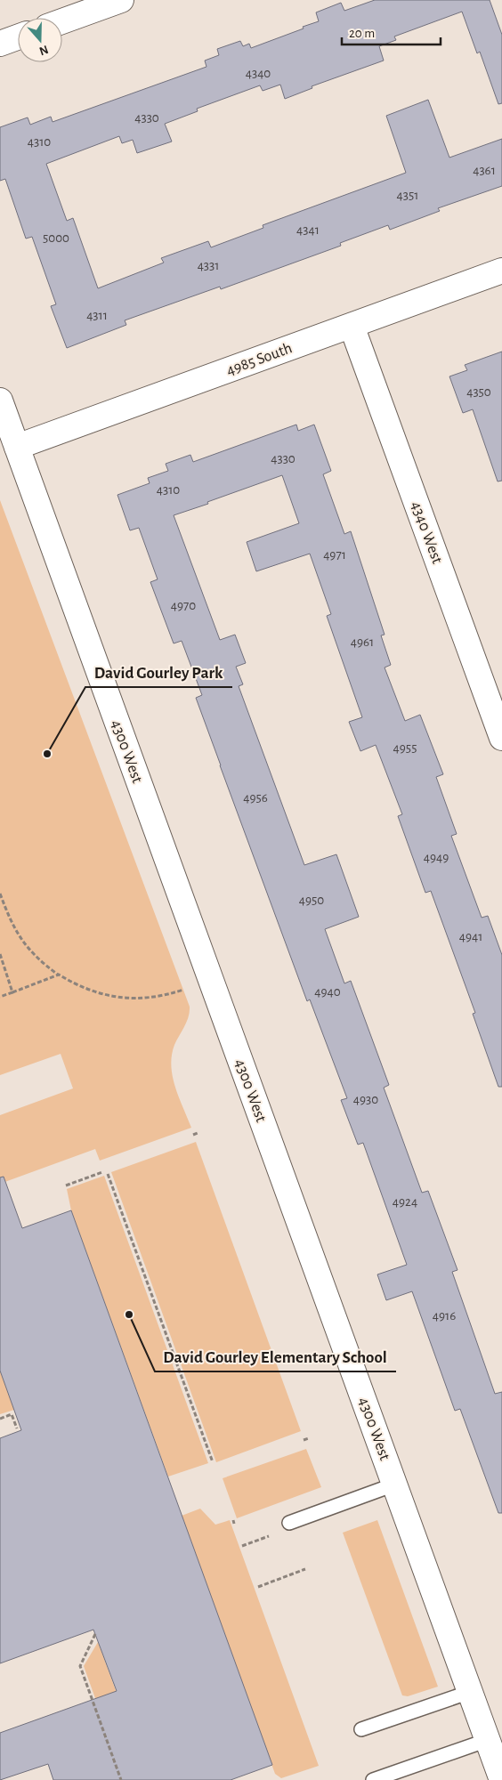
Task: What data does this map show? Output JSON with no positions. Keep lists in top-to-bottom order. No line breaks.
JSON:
{"streets":{"street":["4985 South","4340 West","4300 West"]},"crossings":[["4985 South","4340 West"],["4985 South","4300 West"]],"places":["David Gourley Park","David Gourley Elementary School"],"house_numbers":["4340","4330","4310","4361","4351","4341","5000","4331","4311","4350","4330","4310","4971","4970","4961","4955","4956","4949","4950","4941","4940","4930","4924","4916"],"scale_bar":"20 m","north":"bottom"}
